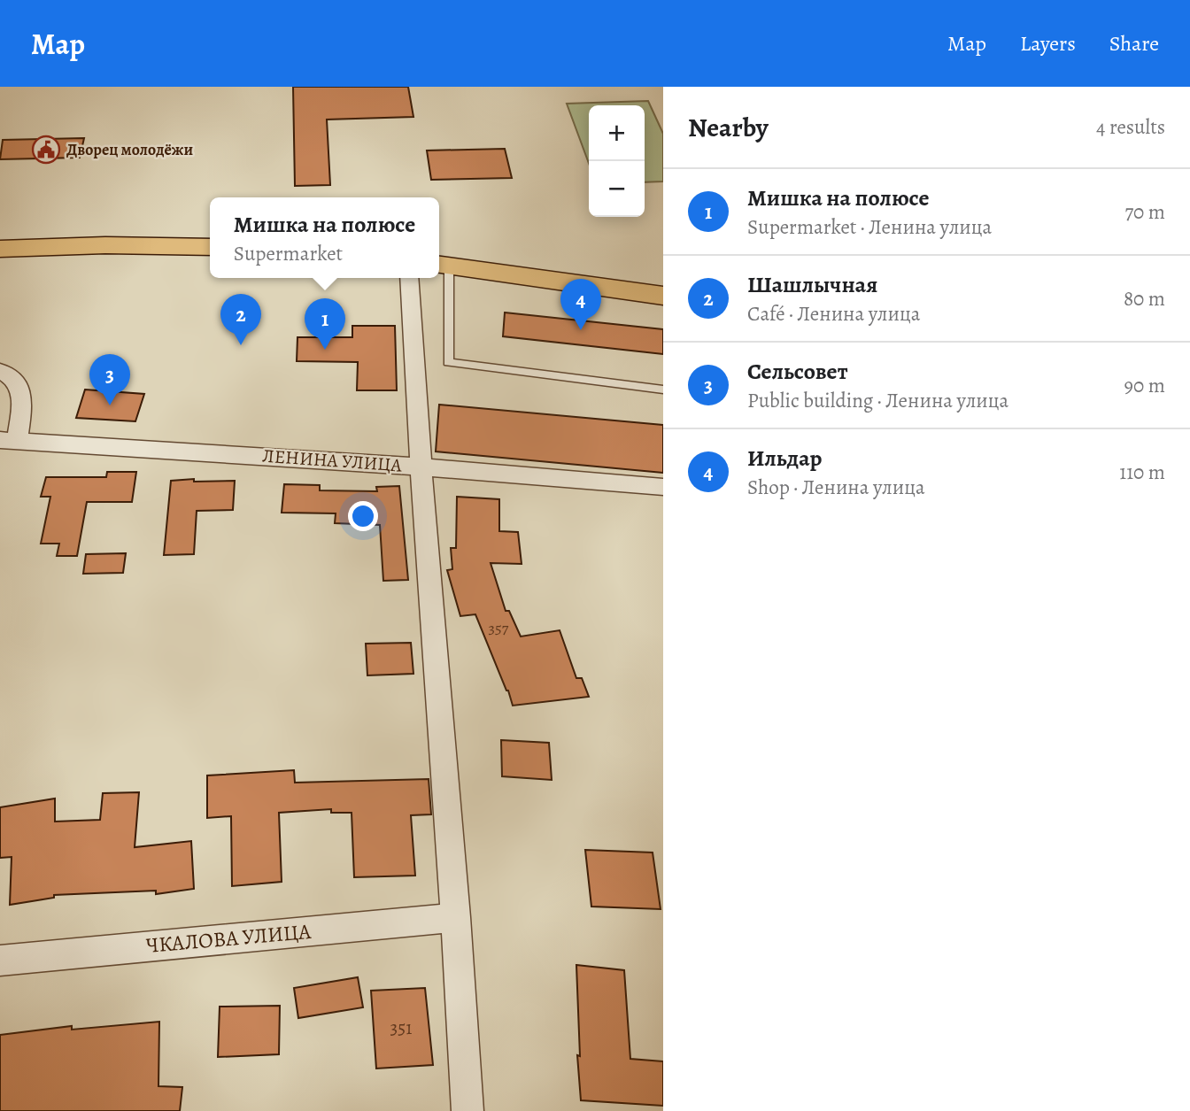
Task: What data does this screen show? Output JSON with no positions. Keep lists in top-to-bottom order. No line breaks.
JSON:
{"streets":{"street":["ЛЕНИНА УЛИЦА","ЧКАЛОВА УЛИЦА"]},"places":{"public building":["Дворец молодёжи"]},"house_numbers":["357","351"],"page":{"header":"Map","nav":["Map","Layers","Share"],"heading":["Nearby","4 results"],"map_buttons":["+","−"],"list":[{"mark":"1","name":"Мишка на полюсе","note":"Supermarket · Ленина улица","value":"70 m"},{"mark":"2","name":"Шашлычная","note":"Café · Ленина улица","value":"80 m"},{"mark":"3","name":"Сельсовет","note":"Public building · Ленина улица","value":"90 m"},{"mark":"4","name":"Ильдар","note":"Shop · Ленина улица","value":"110 m"}],"popup":["Мишка на полюсе","Supermarket"],"pins":["4","2","1","3"]}}
